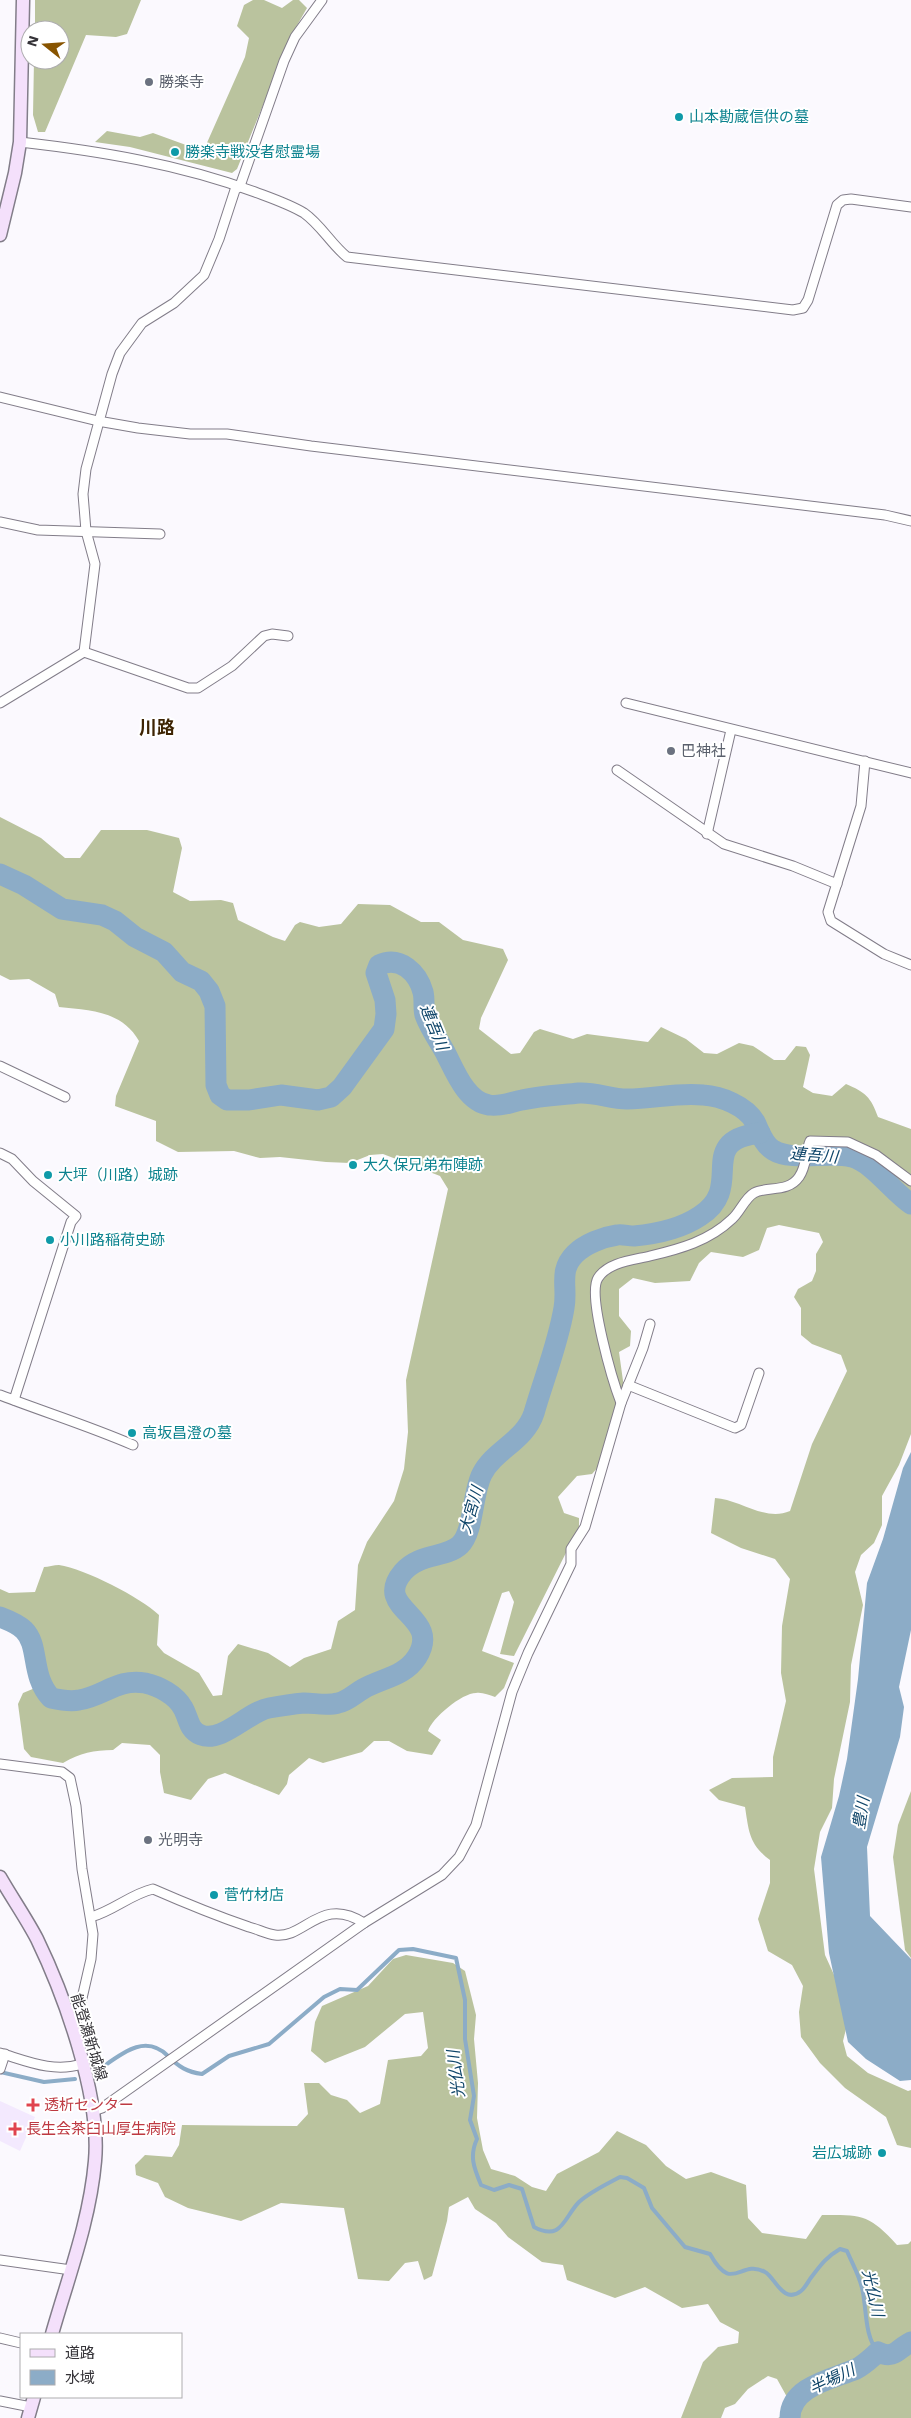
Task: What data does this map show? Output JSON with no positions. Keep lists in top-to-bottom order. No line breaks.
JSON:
{"streets":{"main road":["能登瀬新城線"]},"districts":["川路"],"water":["連吾川","大宮川","豊川","光仏川","半場川"],"places":{"other":["勝楽寺","山本勘蔵信供の墓","勝楽寺戦没者慰霊場","巴神社","大久保兄弟布陣跡","大坪（川路）城跡","小川路稲荷史跡","高坂昌澄の墓","光明寺","菅竹材店","岩広城跡"],"health":["透析センター","長生会茶臼山厚生病院"]},"legend":["道路","水域"],"north":"left"}
